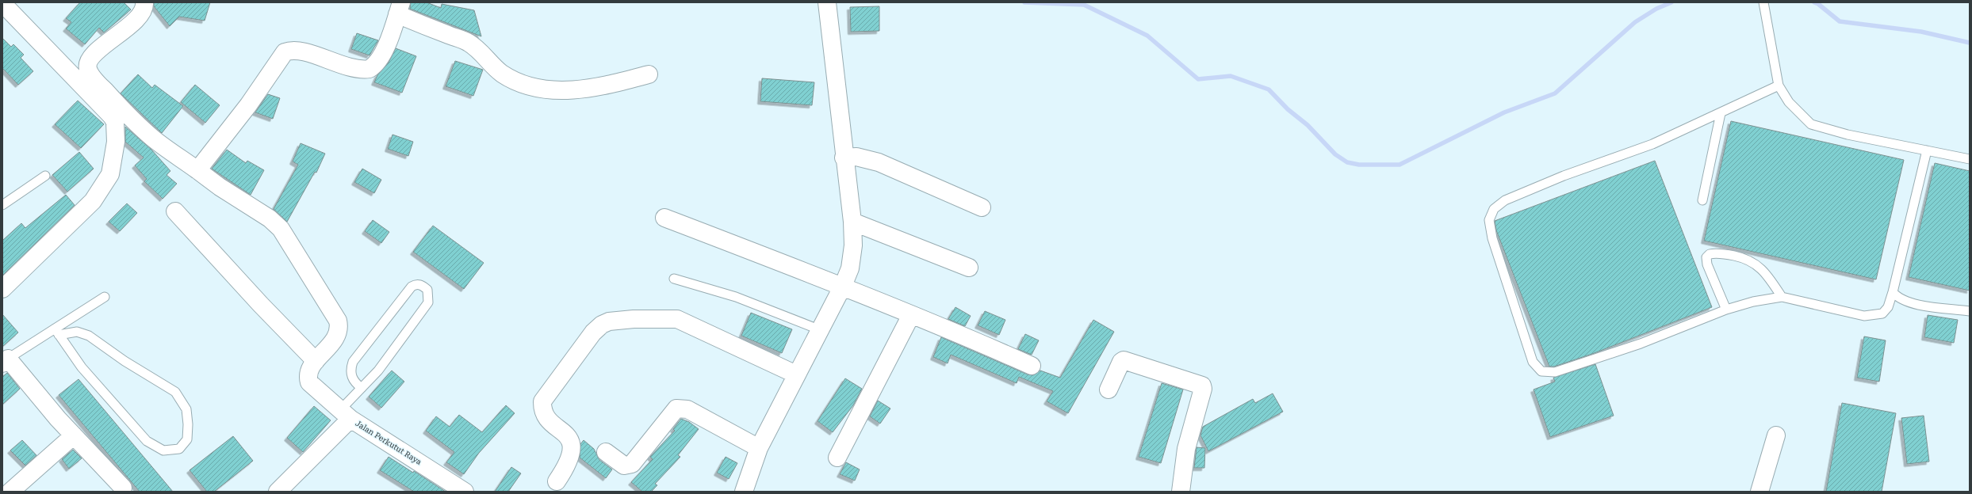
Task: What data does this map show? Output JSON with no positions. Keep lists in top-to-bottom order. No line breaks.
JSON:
{"streets":{"street":["Jalan Perkutut Raya"]}}
